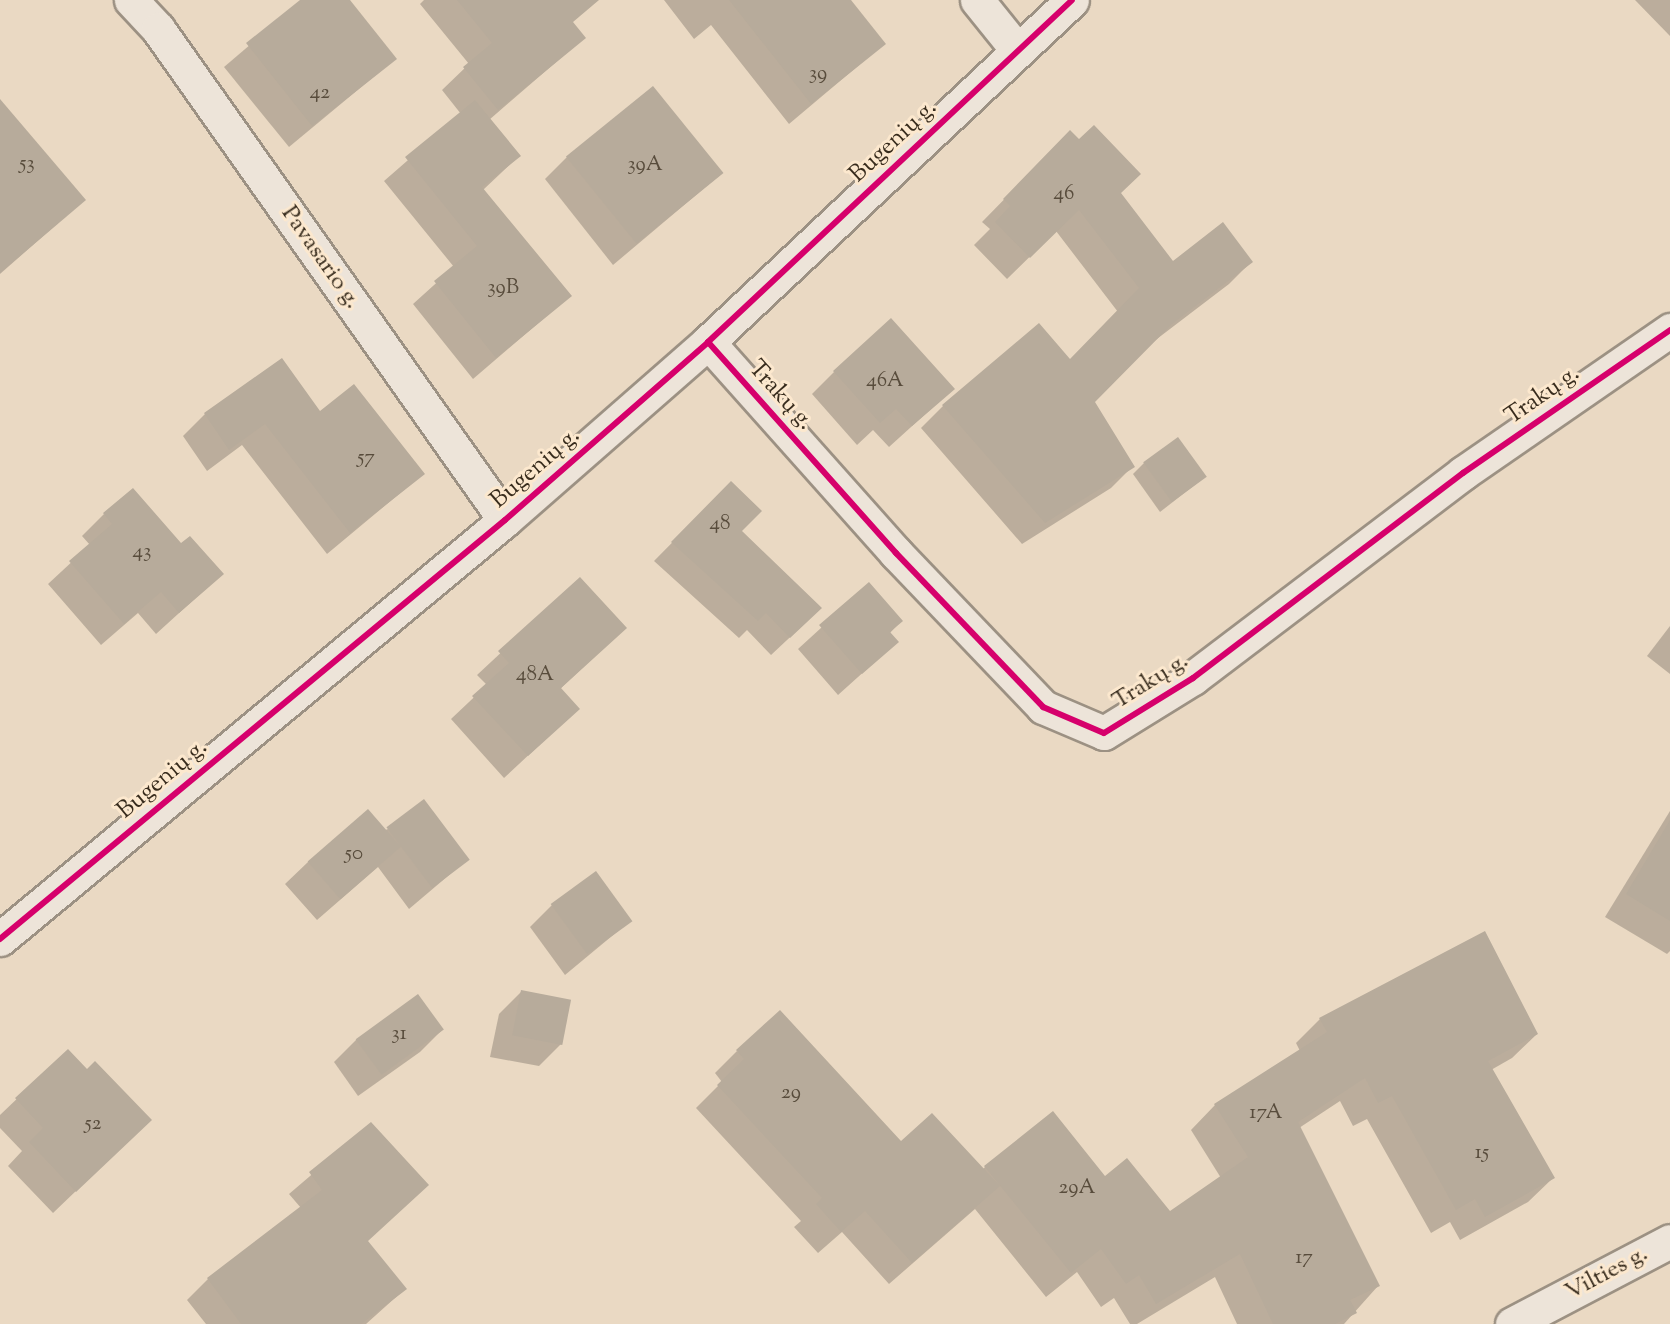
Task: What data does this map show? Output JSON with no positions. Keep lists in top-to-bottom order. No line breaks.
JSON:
{"streets":{"street":["Bugenių g.","Pavasario g.","Trakų g.","Vilties g."]},"crossings":[["Bugenių g.","Pavasario g."],["Bugenių g.","Trakų g."]],"house_numbers":["39","42","53","39A","46","39B","46A","57","48","43","48A","50","31","29","17A","52","15","29A","17"]}
